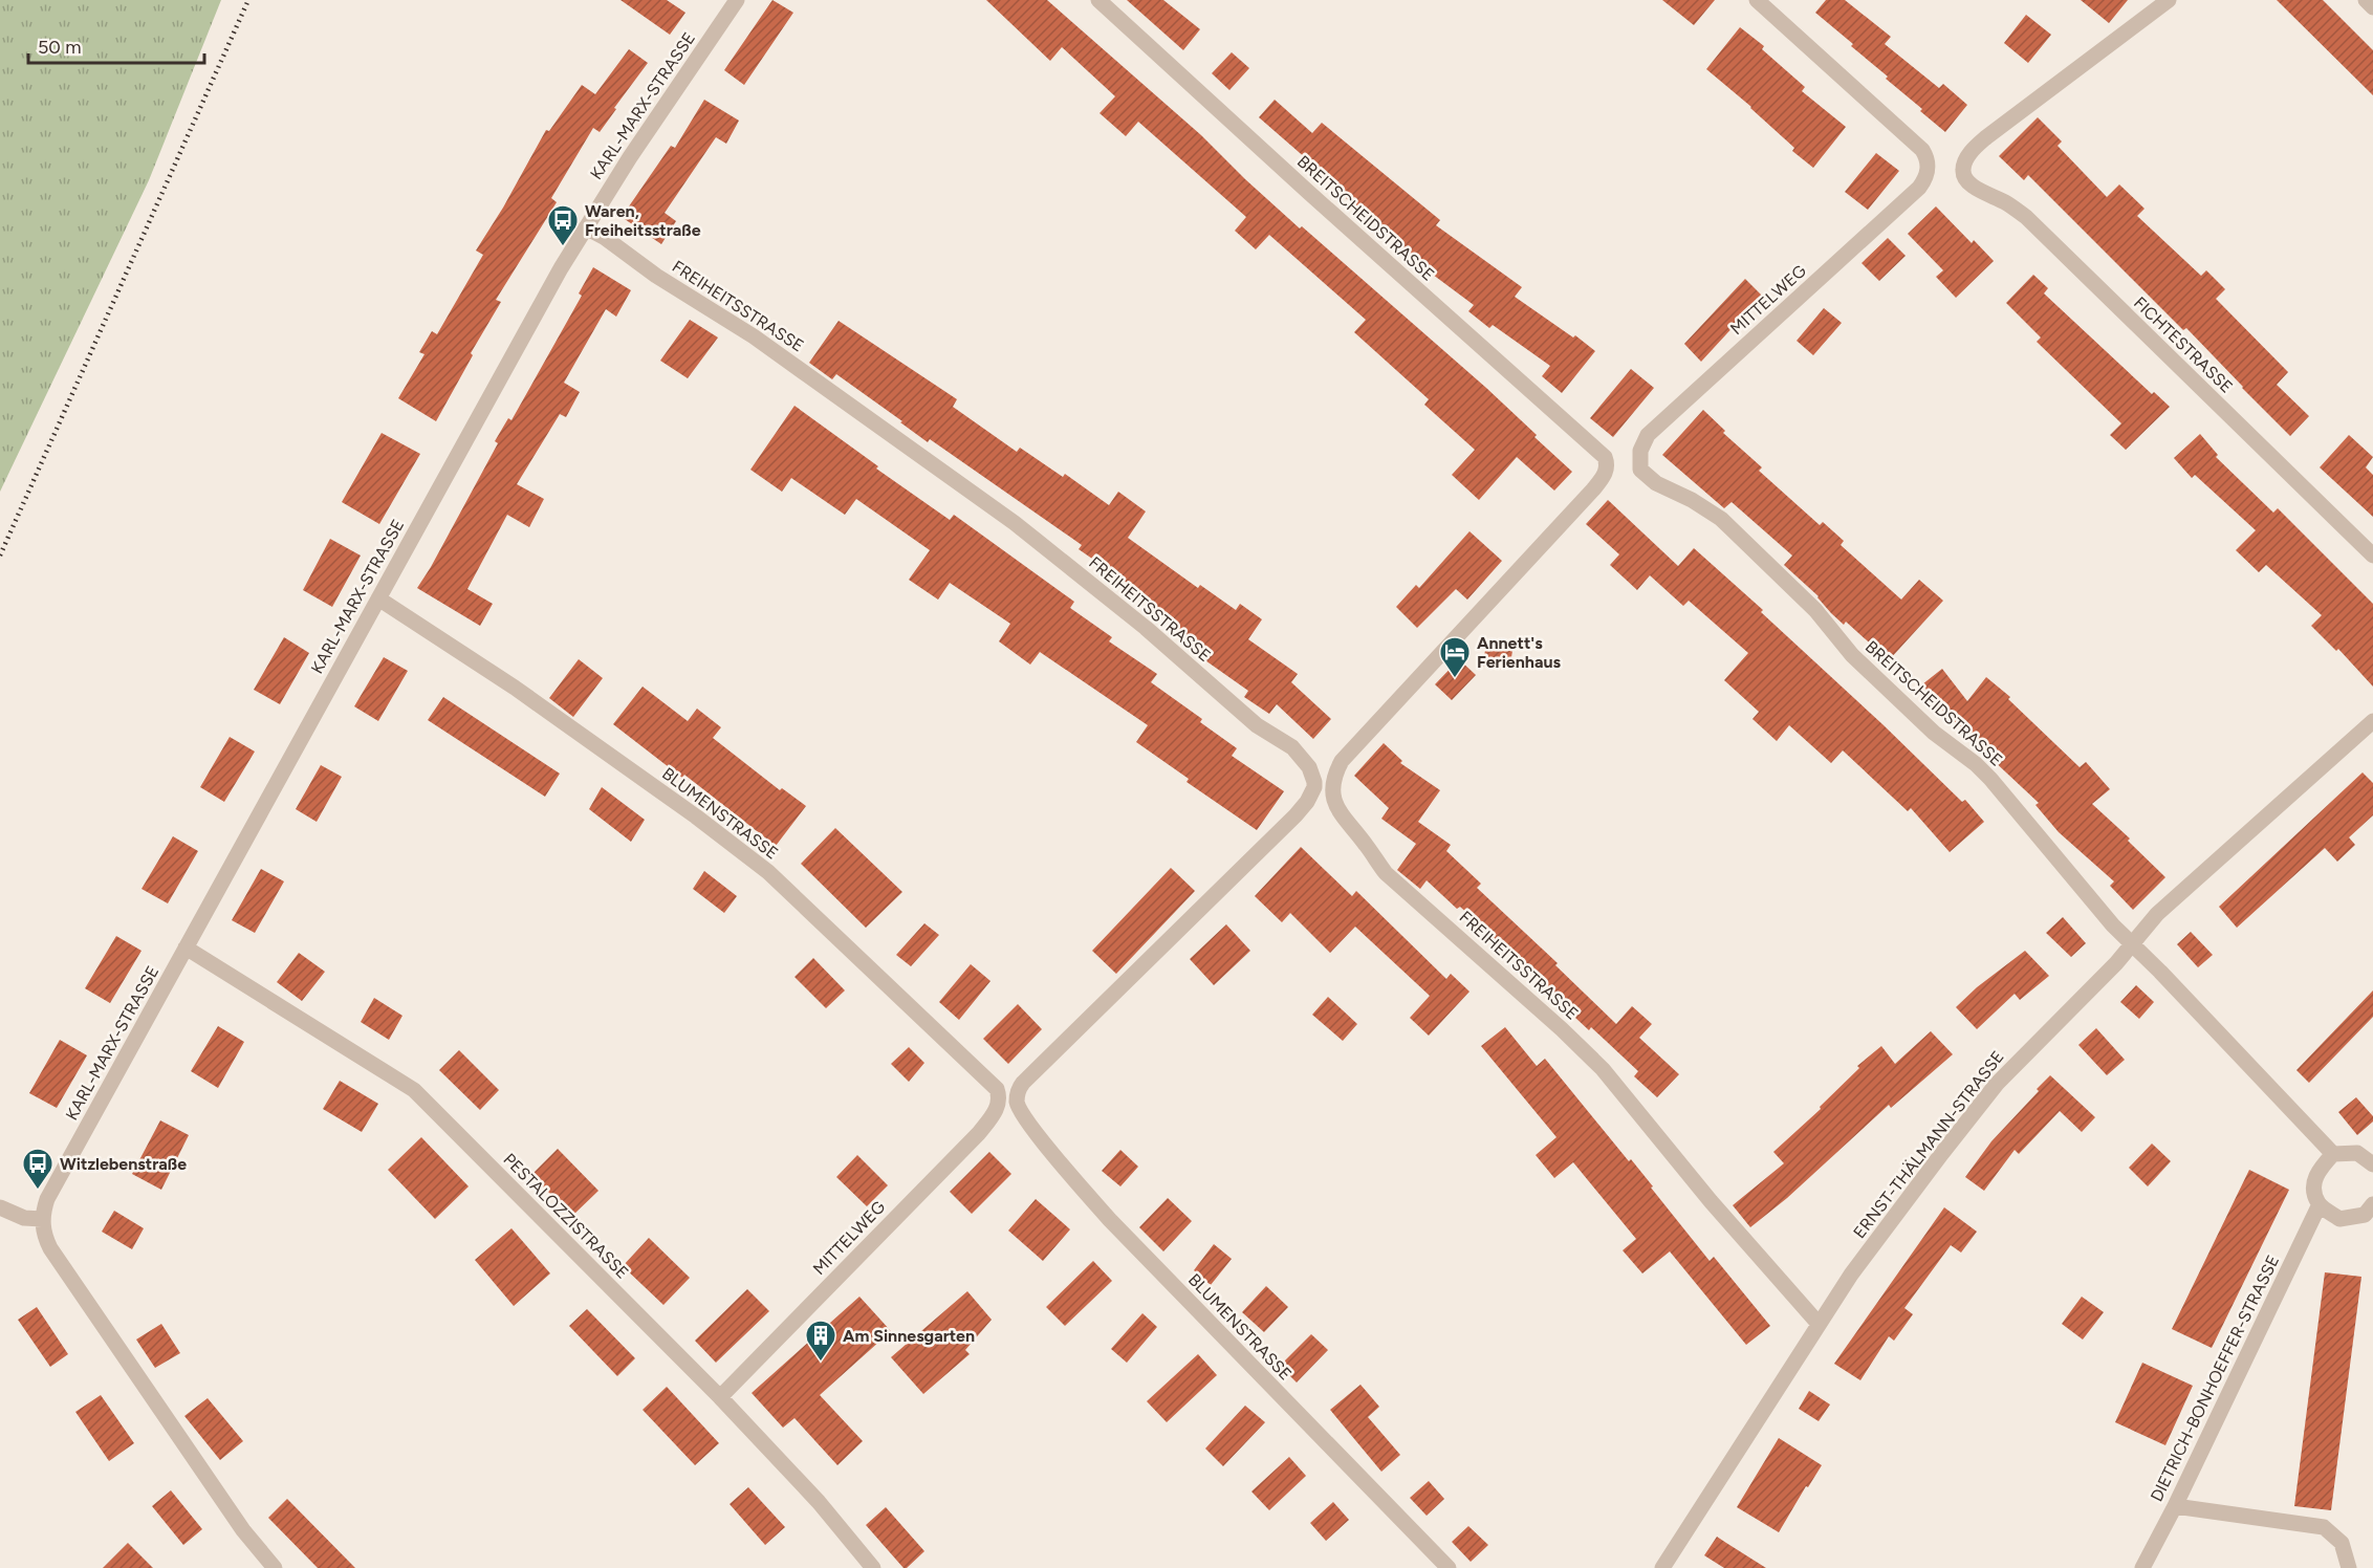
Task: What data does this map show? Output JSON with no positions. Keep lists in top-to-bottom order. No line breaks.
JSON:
{"streets":{"street":["KARL-MARX-STRASSE","BREITSCHEIDSTRASSE","MITTELWEG","FREIHEITSSTRASSE","FICHTESTRASSE","BLUMENSTRASSE","ERNST-THÄLMANN-STRASSE","PESTALOZZISTRASSE","DIETRICH-BONHOEFFER-STRASSE"]},"crossings":[["KARL-MARX-STRASSE","FREIHEITSSTRASSE"],["KARL-MARX-STRASSE","BLUMENSTRASSE"],["KARL-MARX-STRASSE","PESTALOZZISTRASSE"],["BREITSCHEIDSTRASSE","MITTELWEG"],["BREITSCHEIDSTRASSE","FREIHEITSSTRASSE"],["BREITSCHEIDSTRASSE","ERNST-THÄLMANN-STRASSE"],["MITTELWEG","BLUMENSTRASSE"],["MITTELWEG","PESTALOZZISTRASSE"],["FREIHEITSSTRASSE","BLUMENSTRASSE"],["FREIHEITSSTRASSE","ERNST-THÄLMANN-STRASSE"]],"places":{"bus stop":["Waren, Freiheitsstraße","Witzlebenstraße"],"hotel":["Annett's Ferienhaus"],"building":["Am Sinnesgarten"]},"scale_bar":"50 m"}
